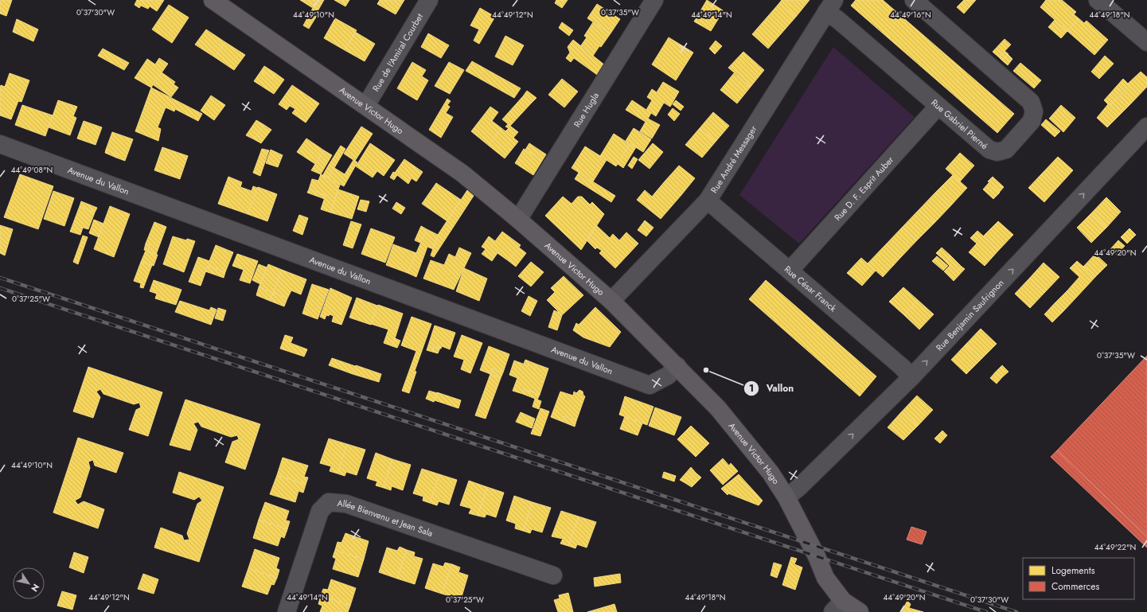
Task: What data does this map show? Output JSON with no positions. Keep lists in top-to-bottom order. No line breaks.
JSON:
{"streets":{"street":["Rue de l'Amiral Courbet","Avenue Victor Hugo","Rue Hugla","Rue Gabriel Pierné","Rue André Messager","Avenue du Vallon","Rue D. F. Esprit Auber","Rue César Franck","Rue Benjamin Saufrignon","Allée Bienvenu et Jean Sala"]},"crossings":[["Rue de l'Amiral Courbet","Avenue Victor Hugo"],["Avenue Victor Hugo","Rue Hugla"],["Avenue Victor Hugo","Rue André Messager"],["Avenue Victor Hugo","Avenue du Vallon"],["Avenue Victor Hugo","Rue Benjamin Saufrignon"],["Rue Gabriel Pierné","Rue André Messager"],["Rue Gabriel Pierné","Rue D. F. Esprit Auber"],["Rue André Messager","Rue César Franck"],["Rue D. F. Esprit Auber","Rue César Franck"],["Rue César Franck","Rue Benjamin Saufrignon"]],"one_way":["Rue Benjamin Saufrignon"],"places":["Vallon"],"legend":["Logements","Commerces"],"north":"bottom right","coordinates":["0°37'35\"W","0°37'30\"W","44°49'18\"N","44°49'10\"N","44°49'12\"N","44°49'14\"N","44°49'16\"N","44°49'08\"N","44°49'20\"N","0°37'25\"W","44°49'22\"N"]}
